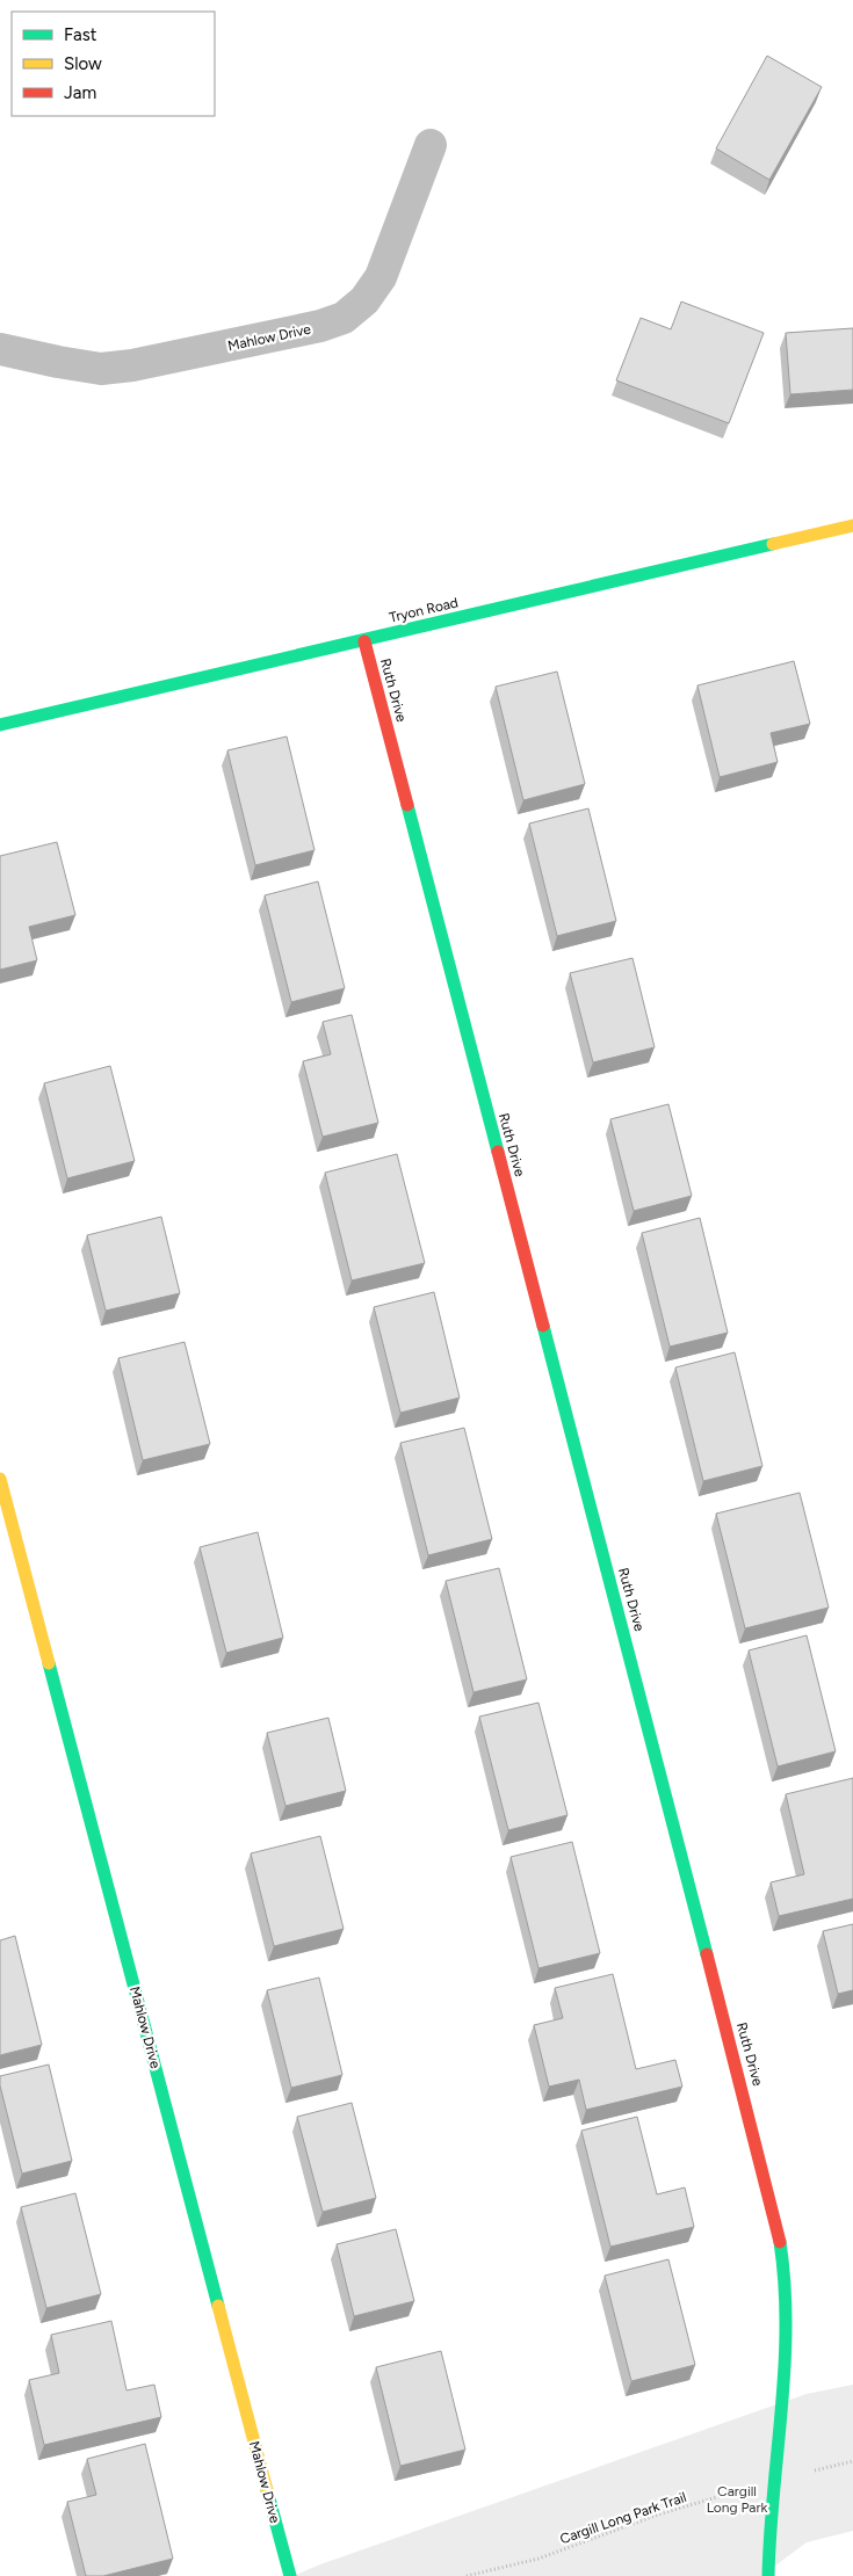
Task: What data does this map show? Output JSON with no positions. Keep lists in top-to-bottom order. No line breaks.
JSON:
{"streets":{"street":["Mahlow Drive","Tryon Road","Ruth Drive"],"path":["Cargill Long Park Trail"]},"crossings":[["Tryon Road","Ruth Drive"],["Ruth Drive","Cargill Long Park Trail"]],"parks":["Cargill Long Park"],"legend":["Fast","Slow","Jam"]}
